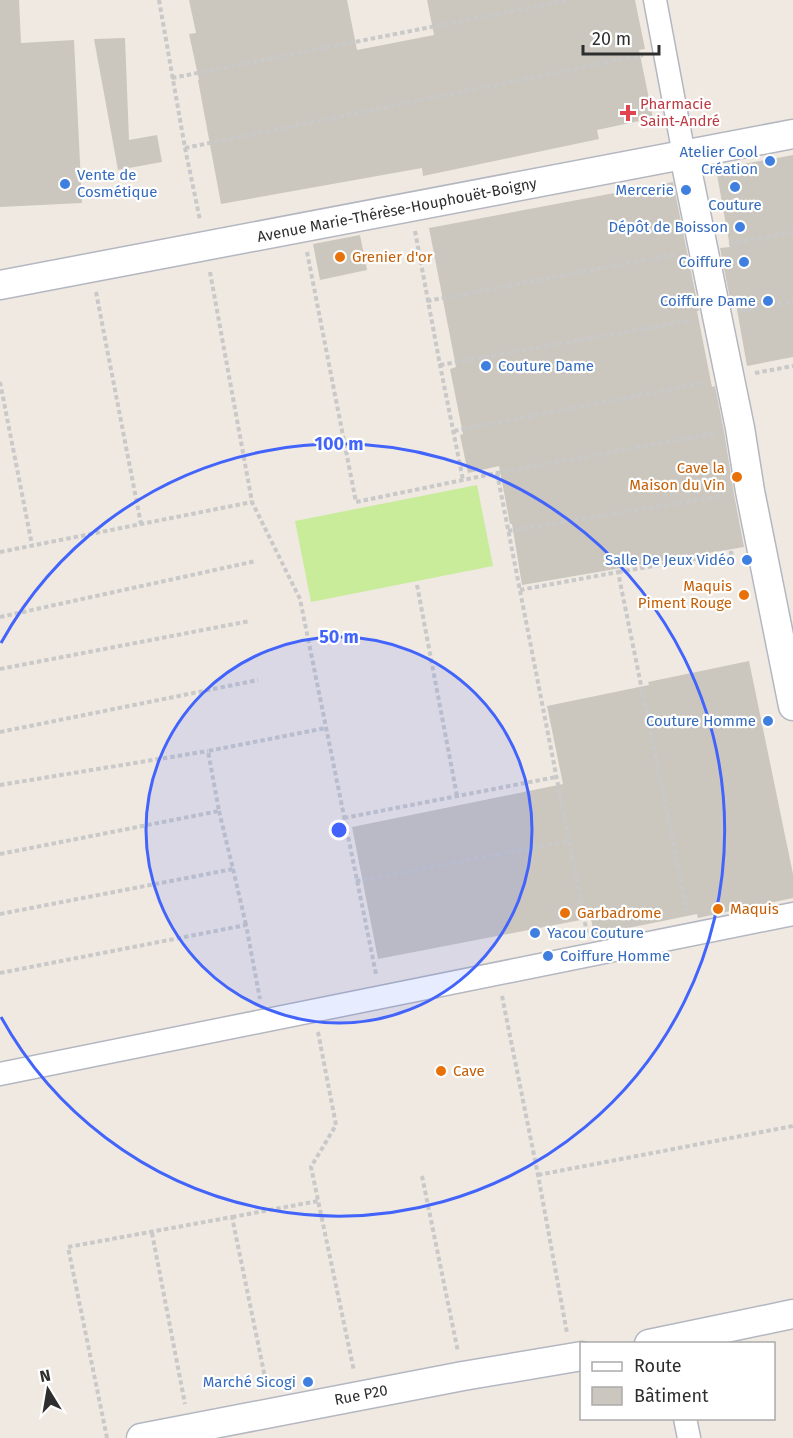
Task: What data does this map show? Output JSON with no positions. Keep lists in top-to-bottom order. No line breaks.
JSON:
{"streets":{"street":["Avenue Marie-Thérèse-Houphouët-Boigny","Rue P20"]},"places":{"health":["Pharmacie Saint-André"],"other":["Atelier Cool Création","Vente de Cosmétique","Couture","Mercerie","Dépôt de Boisson","Grenier d'or","Coiffure","Coiffure Dame","Couture Dame","Cave la Maison du Vin","Salle De Jeux Vidéo","Maquis Piment Rouge","Couture Homme","Maquis","Garbadrome","Yacou Couture","Coiffure Homme","Cave","Marché Sicogi"]},"legend":["Route","Bâtiment"],"scale_bar":"20 m","north":"top","rings":["100 m","50 m"]}
